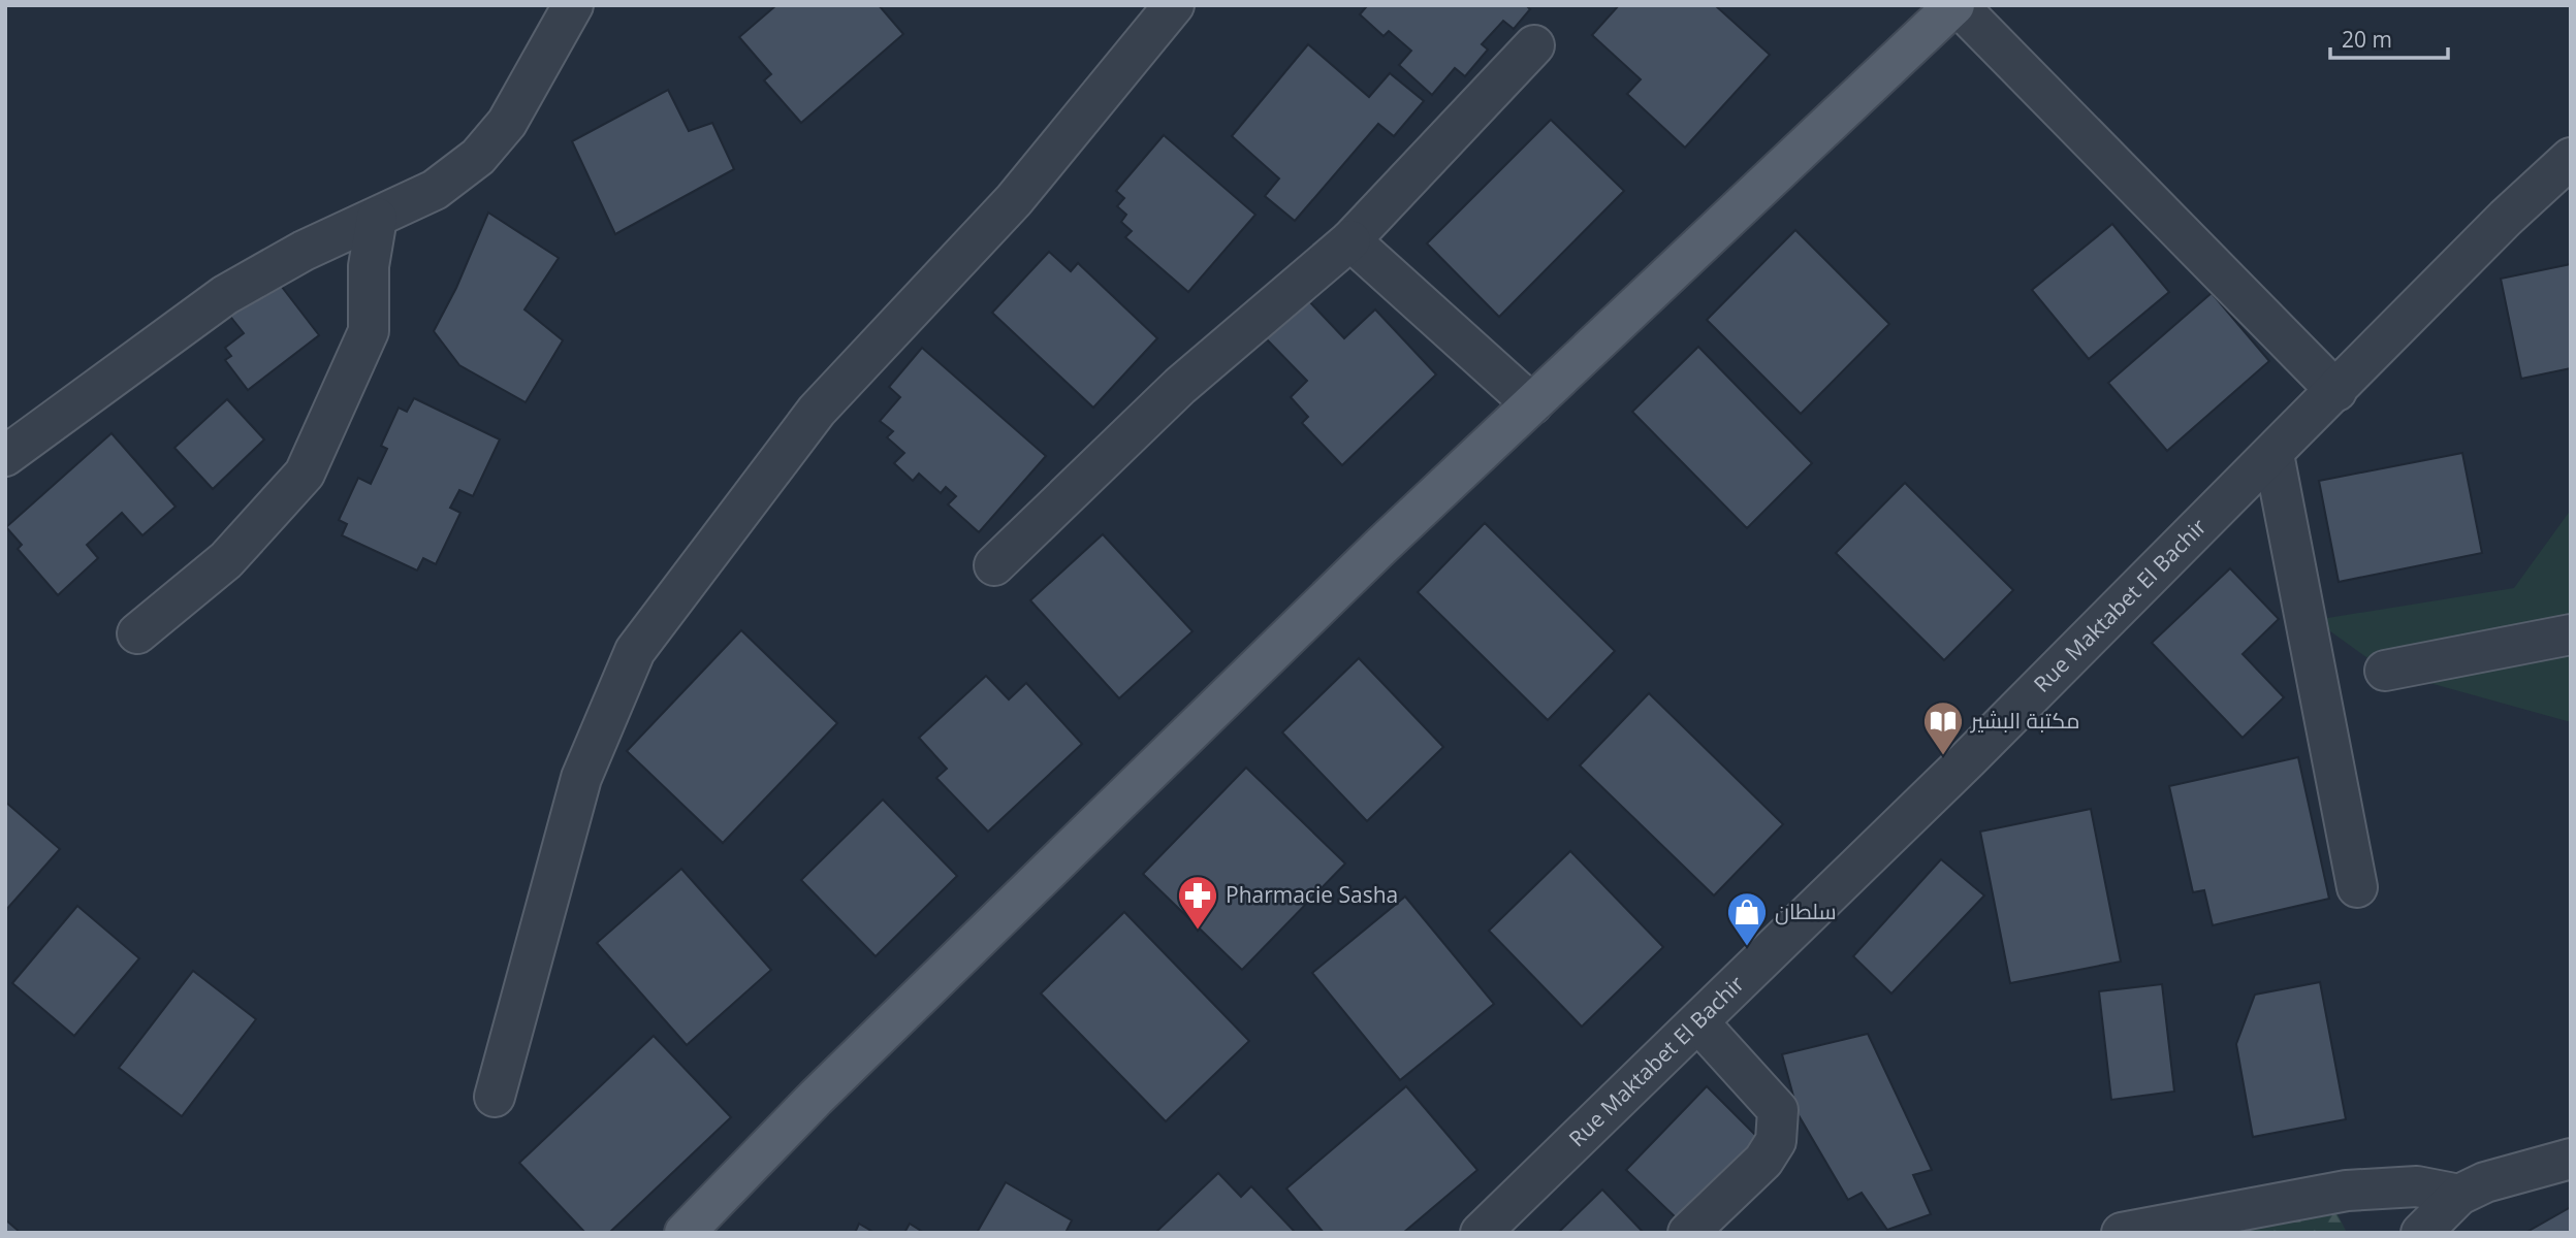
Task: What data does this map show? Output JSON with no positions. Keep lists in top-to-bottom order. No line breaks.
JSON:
{"streets":{"street":["Rue Maktabet El Bachir"]},"places":{"library":["مكتبة البشير"],"pharmacy":["Pharmacie Sasha"],"shop":["سلطان"]},"scale_bar":"20 m"}
